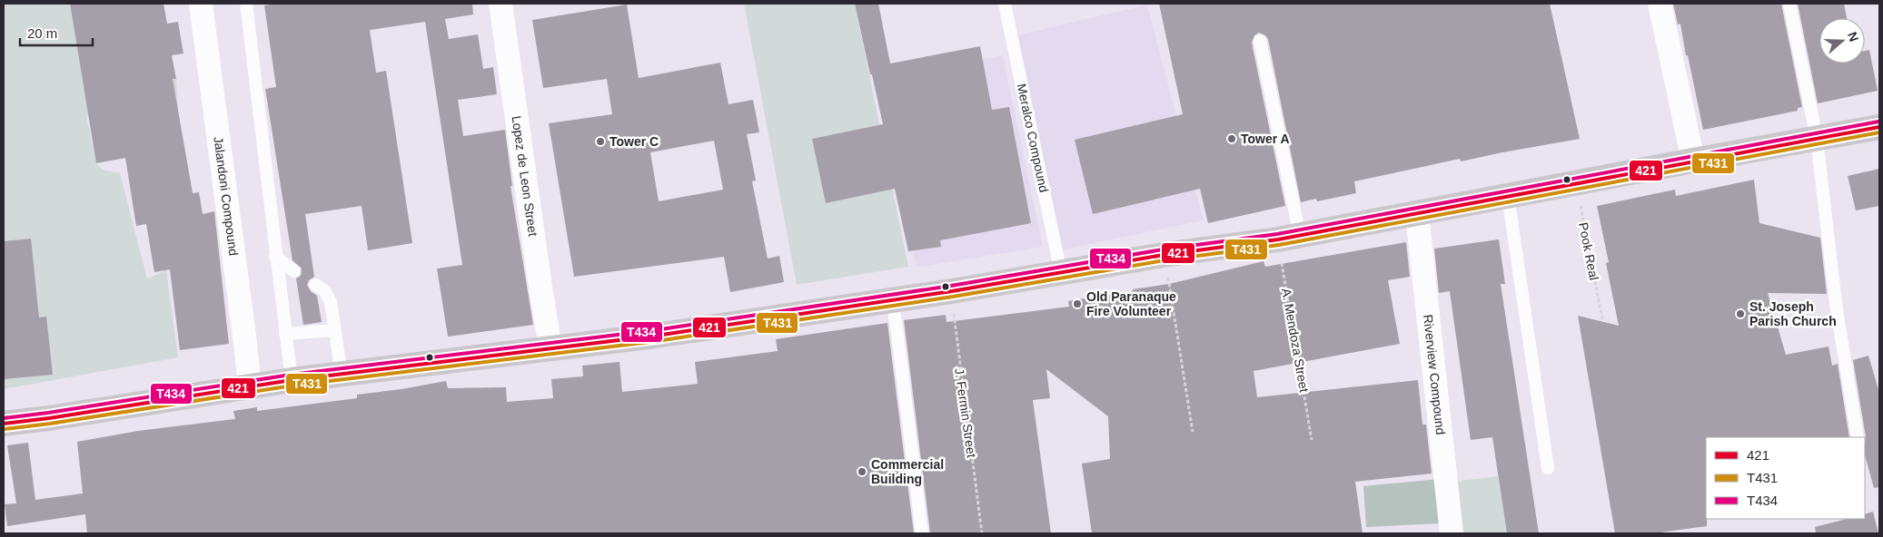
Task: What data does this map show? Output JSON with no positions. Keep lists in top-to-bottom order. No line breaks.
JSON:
{"streets":{"street":["Lopez de Leon Street","Jalandoni Compound","Riverview Compound"],"lane":["Meralco Compound"],"path":["Pook Real","A. Mendoza Street","J. Fermin Street"]},"places":["Tower A","Tower C","Old Paranaque Fire Volunteer","St. Joseph Parish Church","Commercial Building"],"lines":["transit line T434","transit line 421","transit line T431"],"legend":["421","T431","T434"],"scale_bar":"20 m","north":"right"}
